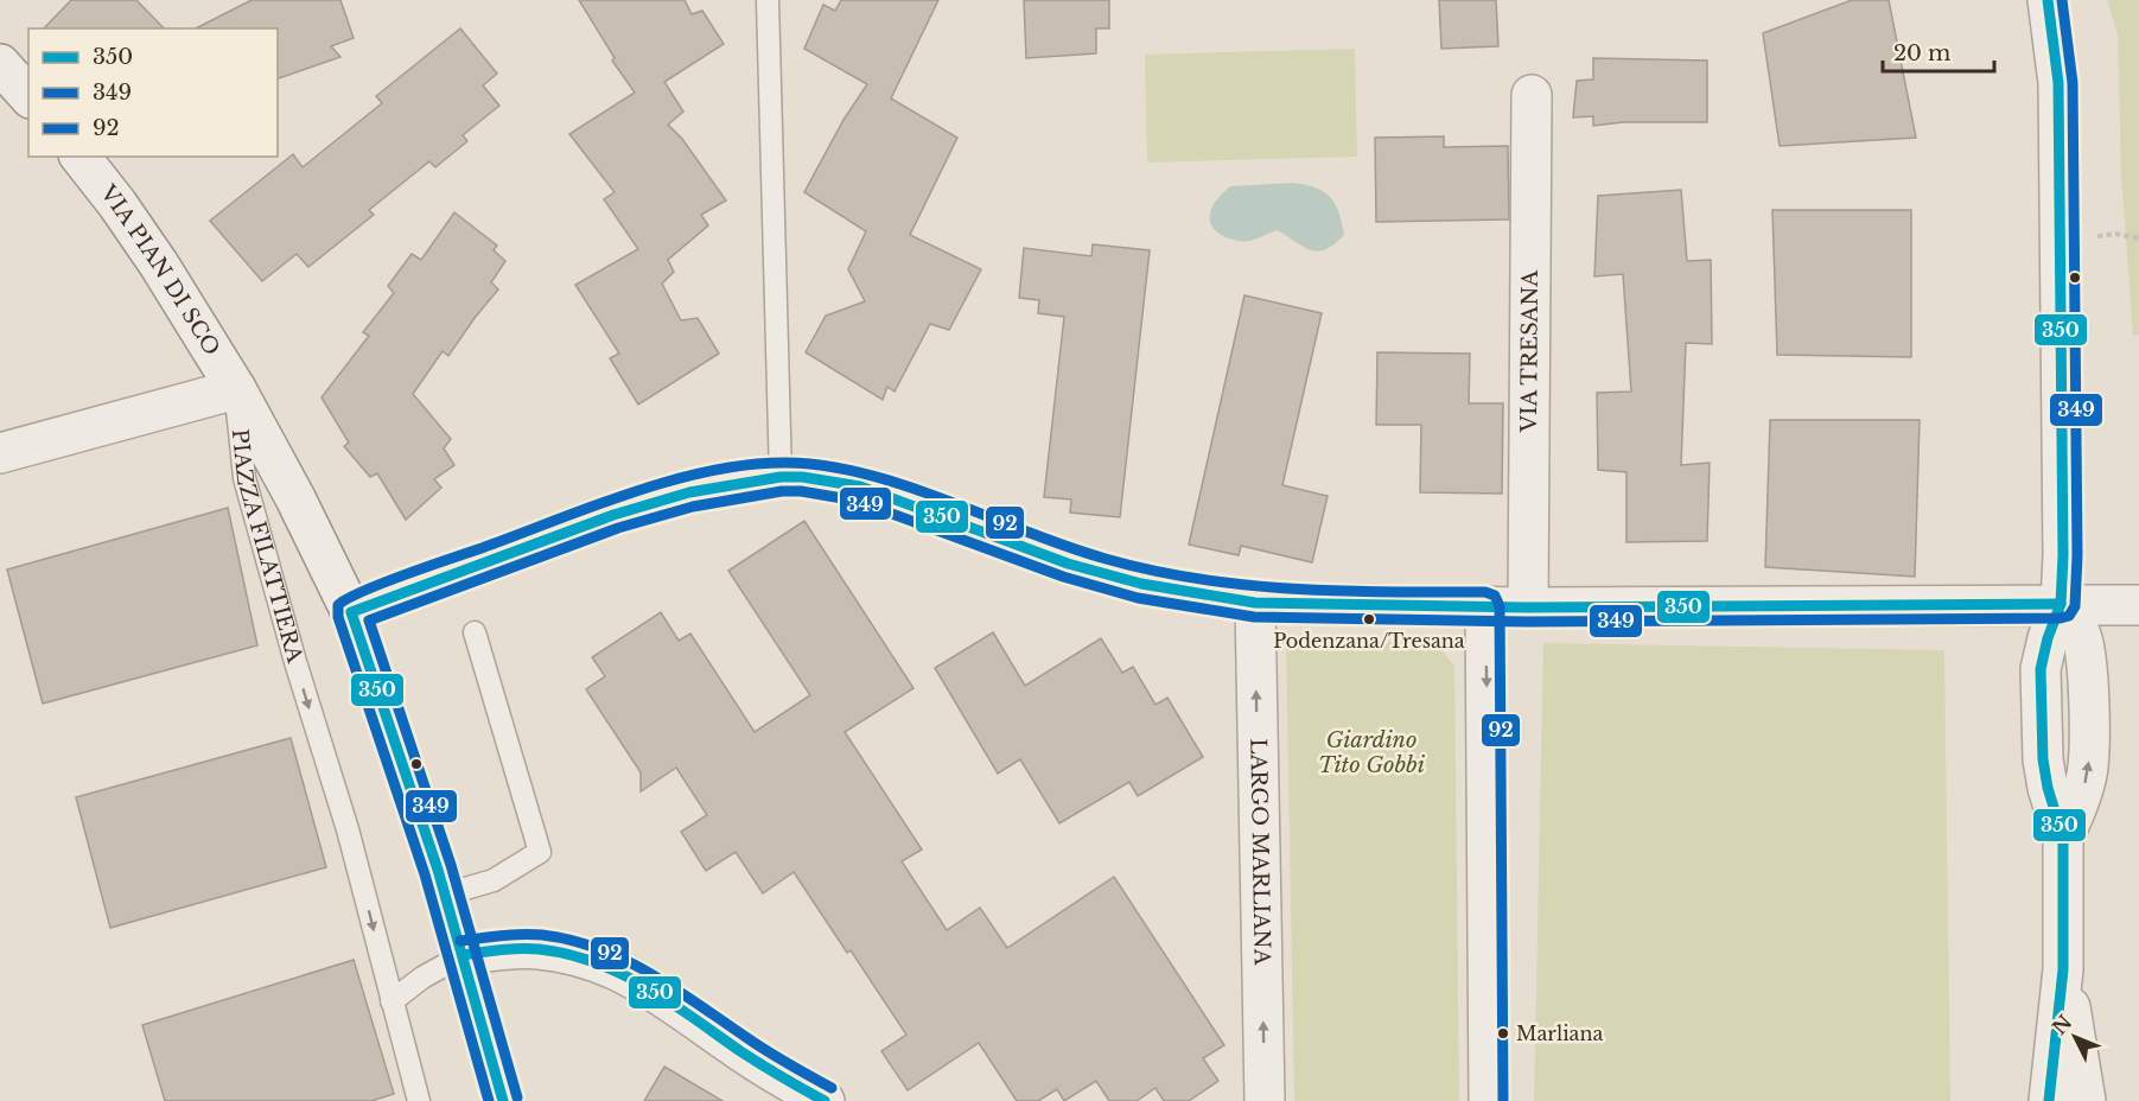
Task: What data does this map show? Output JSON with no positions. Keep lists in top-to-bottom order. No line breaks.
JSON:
{"streets":{"street":["VIA PIAN DI SCO","VIA TRESANA","PIAZZA FILATTIERA","LARGO MARLIANA"]},"crossings":[["VIA PIAN DI SCO","PIAZZA FILATTIERA"]],"parks":["Giardino Tito Gobbi"],"places":["Podenzana/Tresana","Marliana"],"lines":["transit line 350","transit line 349","transit line 92"],"legend":["350","349","92"],"scale_bar":"20 m","north":"top left"}
